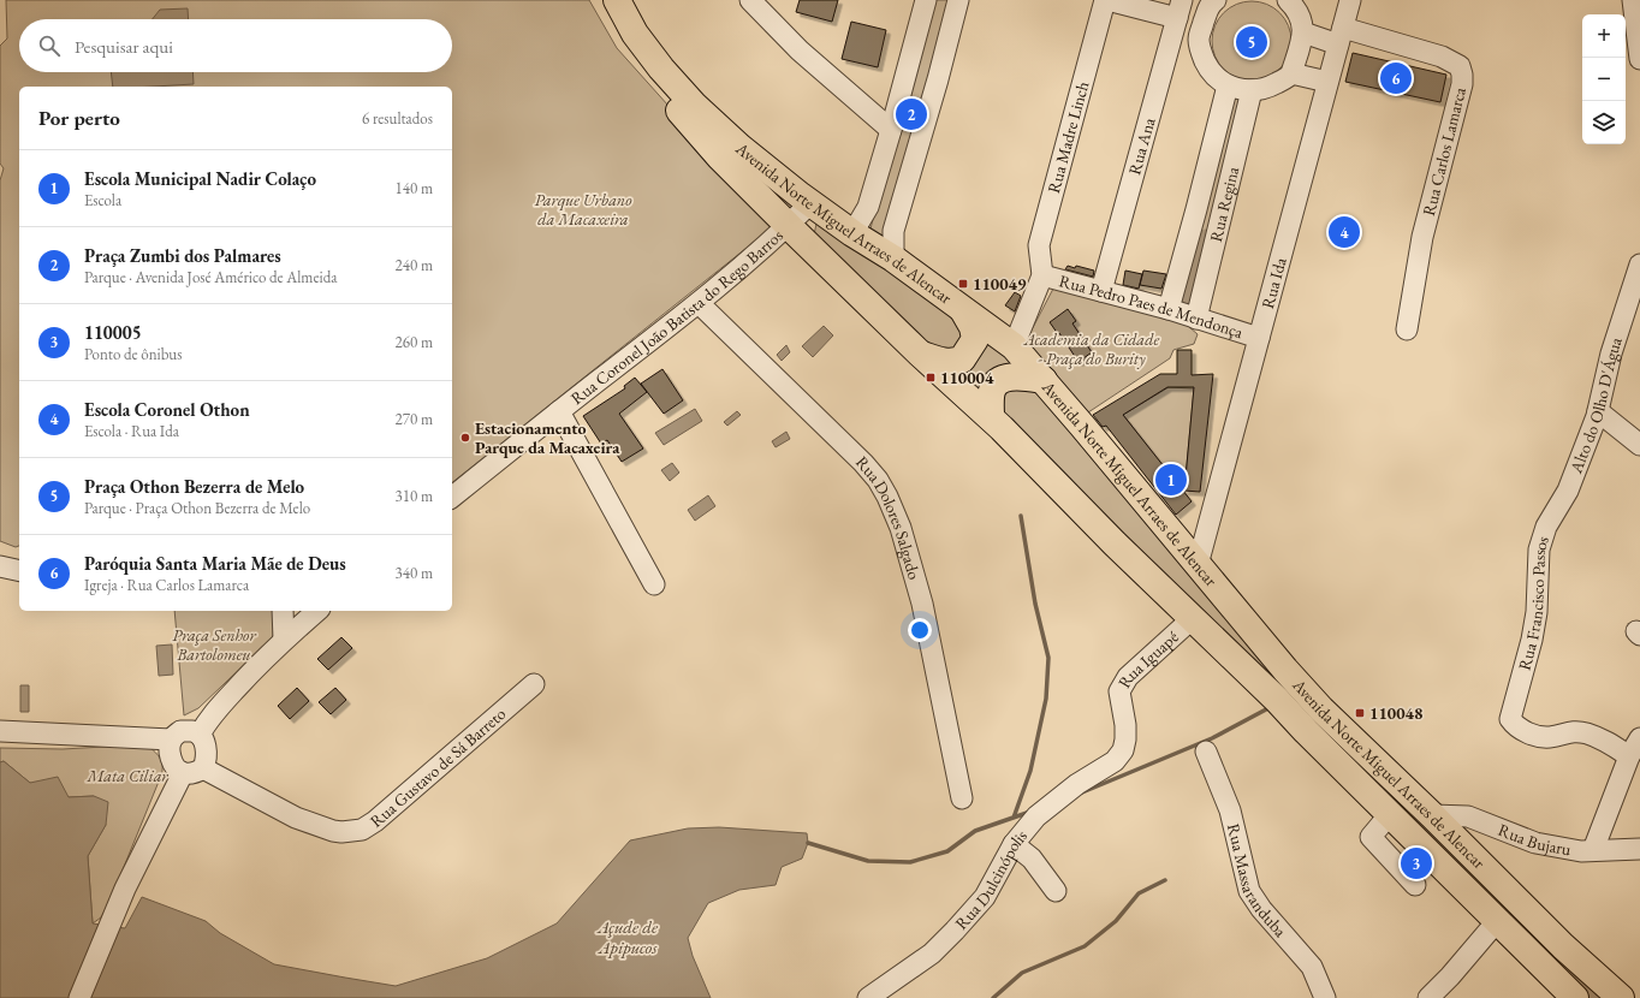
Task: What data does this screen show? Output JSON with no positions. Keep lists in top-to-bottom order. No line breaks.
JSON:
{"streets":{"main road":["Avenida Norte Miguel Arraes de Alencar"],"street":["Rua Madre Linch","Rua Ana","Rua Carlos Lamarca","Rua Regina","Rua Ida","Rua Pedro Paes de Mendonça","Rua Coronel João Batista do Rego Barros","Alto do Olho D'Água","Rua Dolores Salgado","Rua Francisco Passos","Rua Iguapé","Rua Gustavo de Sá Barreto","Rua Bujaru","Rua Massaranduba","Rua Dulcinópolis"]},"crossings":[["Rua Madre Linch","Rua Pedro Paes de Mendonça"],["Rua Ana","Rua Pedro Paes de Mendonça"],["Rua Carlos Lamarca","Rua Ida"],["Rua Regina","Rua Pedro Paes de Mendonça"],["Avenida Norte Miguel Arraes de Alencar","Rua Ida"],["Avenida Norte Miguel Arraes de Alencar","Rua Coronel João Batista do Rego Barros"],["Avenida Norte Miguel Arraes de Alencar","Rua Iguapé"],["Avenida Norte Miguel Arraes de Alencar","Rua Bujaru"],["Rua Ida","Rua Pedro Paes de Mendonça"],["Rua Coronel João Batista do Rego Barros","Rua Dolores Salgado"],["Alto do Olho D'Água","Rua Francisco Passos"],["Rua Iguapé","Rua Dulcinópolis"]],"water":["Açude de Apipucos"],"parks":["Parque Urbano da Macaxeira","Academia da Cidade - Praça do Burity","Praça Senhor Bartolomeu","Mata Ciliar"],"places":{"transit":["110049","110004","110048"],"other":["Estacionamento Parque da Macaxeira"]},"page":{"map_buttons":["+","−"],"search":"Pesquisar aqui","pins":["5","6","2","4","1","3"],"heading":["Por perto","6 resultados"],"list":[{"mark":"1","name":"Escola Municipal Nadir Colaço","note":"Escola","value":"140 m"},{"mark":"2","name":"Praça Zumbi dos Palmares","note":"Parque · Avenida José Américo de Almeida","value":"240 m"},{"mark":"3","name":"110005","note":"Ponto de ônibus","value":"260 m"},{"mark":"4","name":"Escola Coronel Othon","note":"Escola · Rua Ida","value":"270 m"},{"mark":"5","name":"Praça Othon Bezerra de Melo","note":"Parque · Praça Othon Bezerra de Melo","value":"310 m"},{"mark":"6","name":"Paróquia Santa Maria Mãe de Deus","note":"Igreja · Rua Carlos Lamarca","value":"340 m"}]}}
